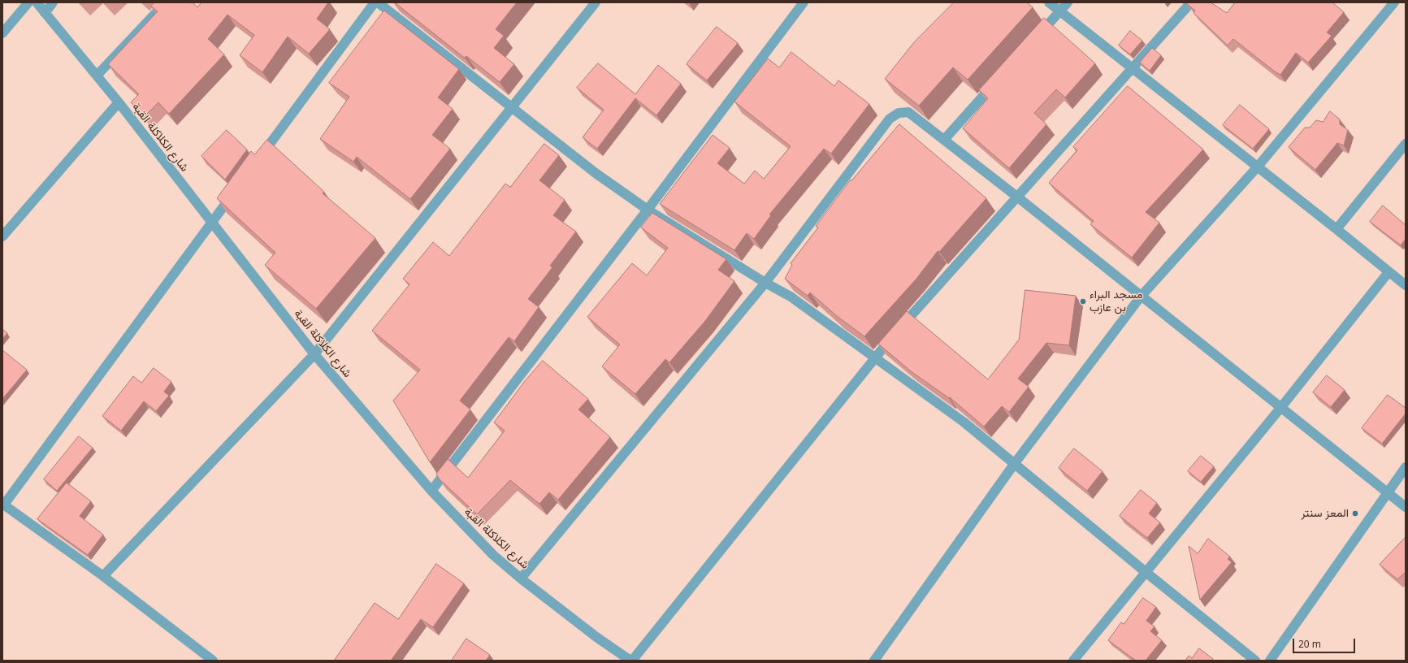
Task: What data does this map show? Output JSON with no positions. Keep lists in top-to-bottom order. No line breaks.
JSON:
{"streets":{"street":["شارع الكلاكلة القبة"]},"places":["مسجد البراء بن عازب","المعز سنتر"],"scale_bar":"20 m"}
